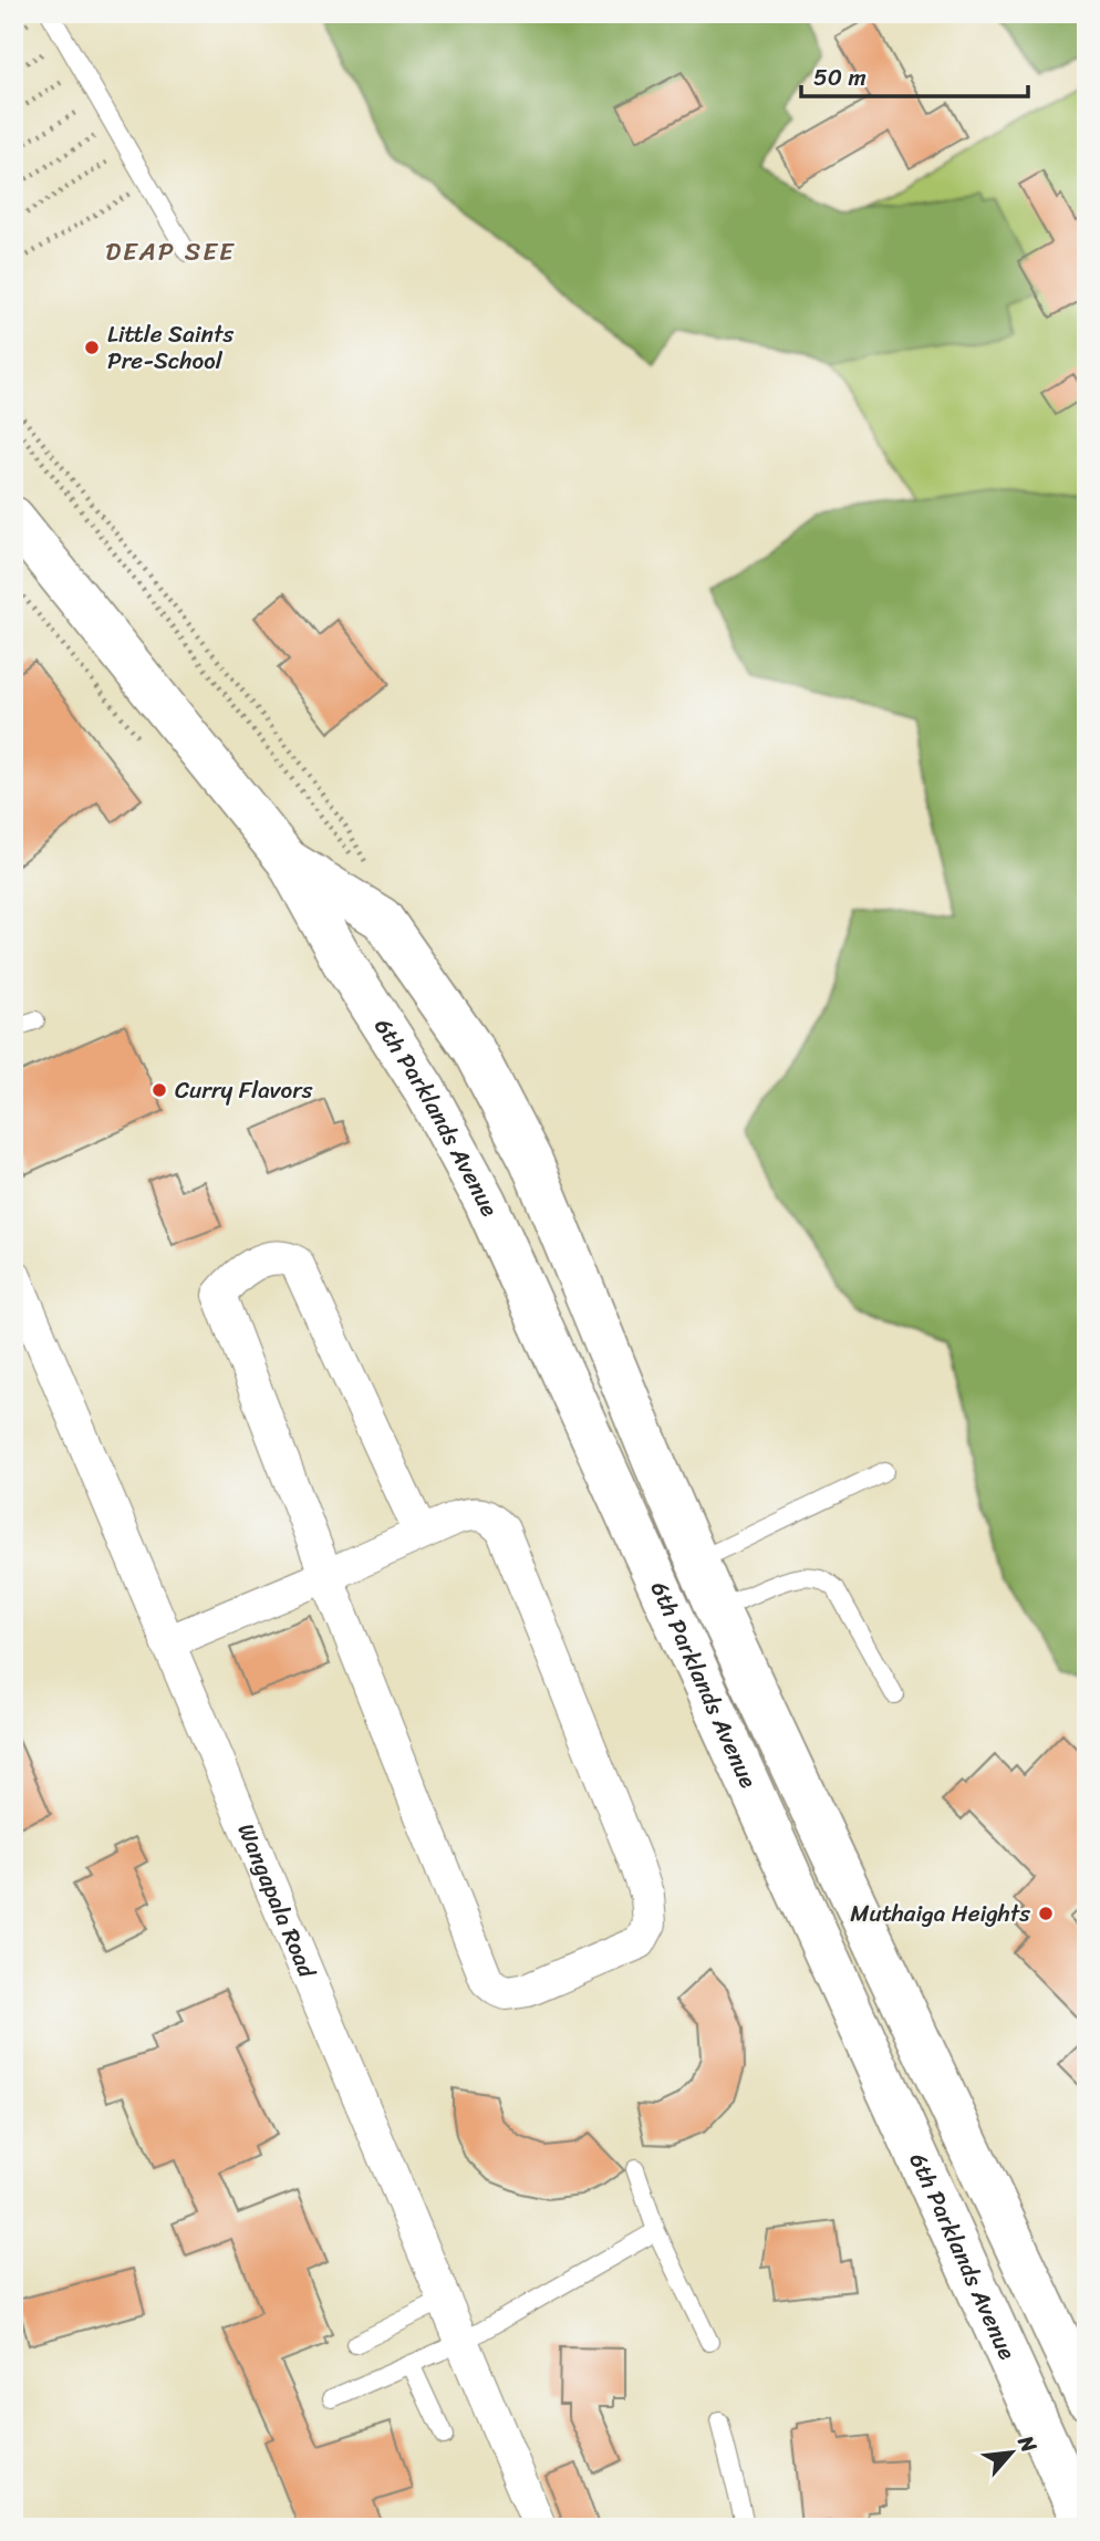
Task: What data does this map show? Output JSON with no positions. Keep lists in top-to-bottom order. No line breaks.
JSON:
{"streets":{"street":["6th Parklands Avenue","Wangapala Road"]},"districts":["DEAP SEE"],"places":["Little Saints Pre-School","Curry Flavors","Muthaiga Heights"],"scale_bar":"50 m","north":"top right"}
